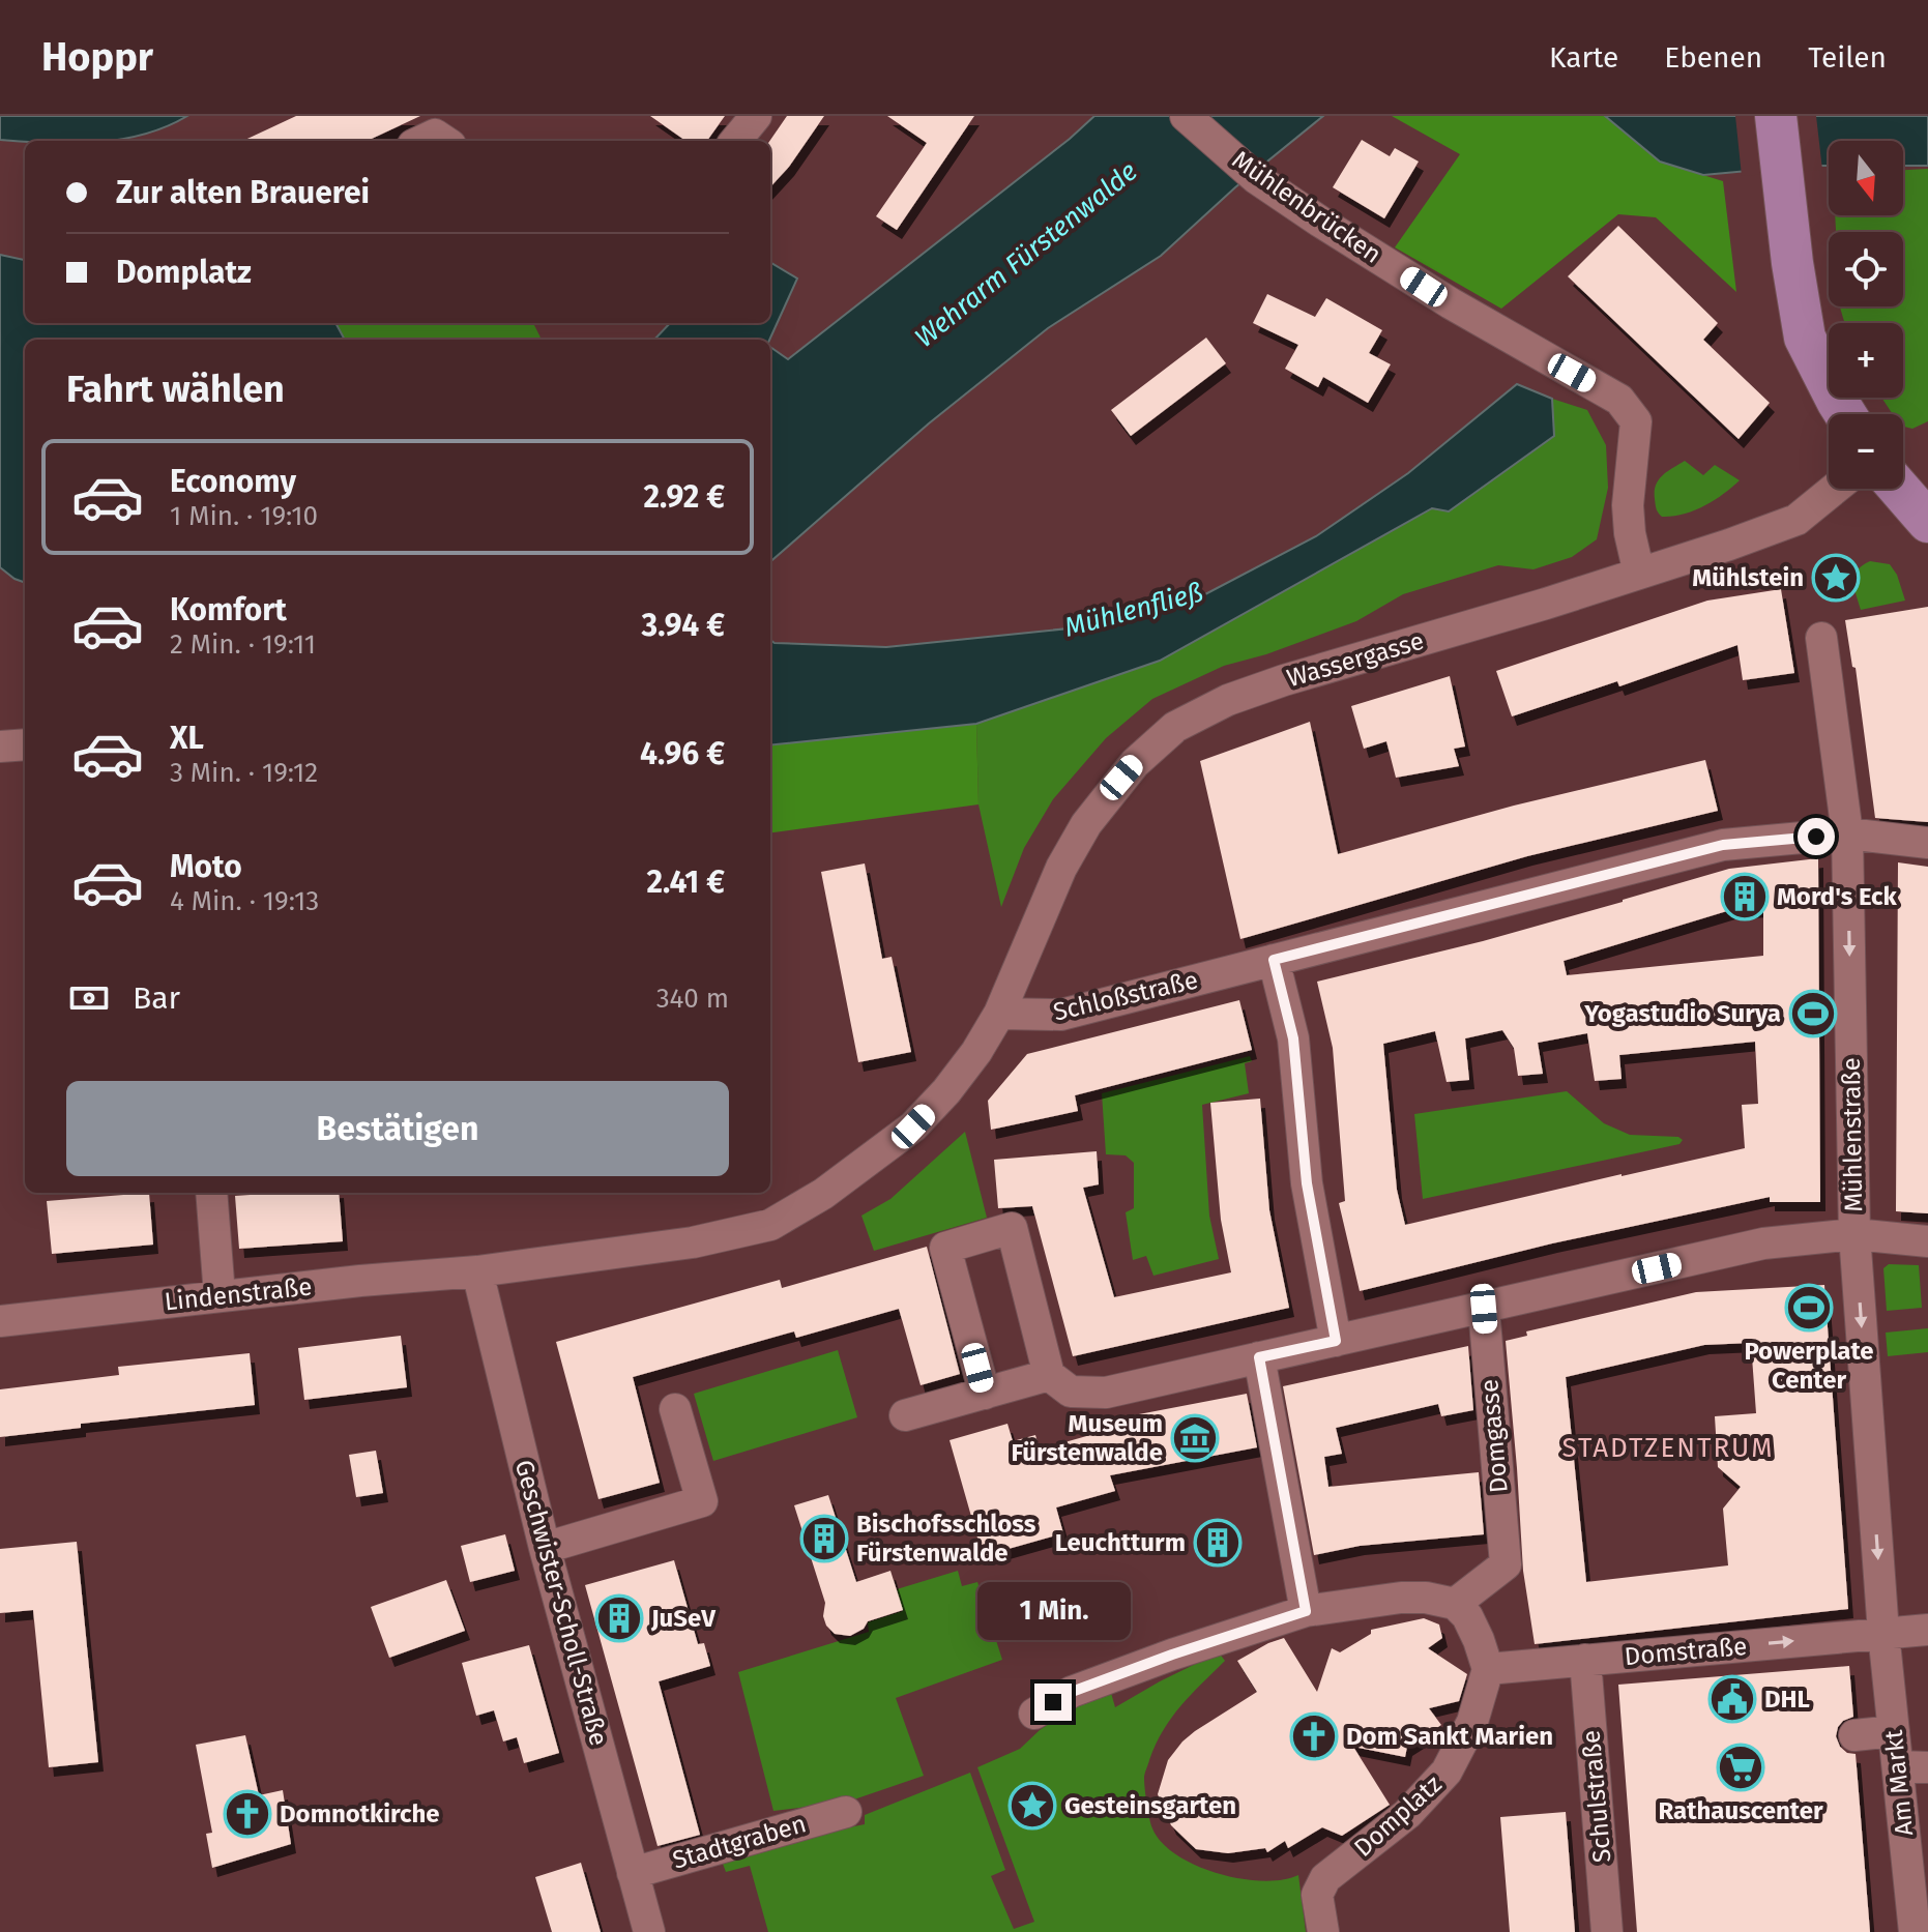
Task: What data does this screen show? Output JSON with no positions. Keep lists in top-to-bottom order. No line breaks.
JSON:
{"streets":{"street":["Mühlenbrücken","Wassergasse","Schloßstraße","Mühlenstraße","Lindenstraße","Domgasse","Geschwister-Scholl-Straße","Domstraße","Am Markt","Schulstraße","Domplatz","Stadtgraben"]},"crossings":[["Mühlenbrücken","Wassergasse"],["Wassergasse","Schloßstraße"],["Schloßstraße","Mühlenstraße"],["Mühlenstraße","Domstraße"],["Mühlenstraße","Am Markt"],["Lindenstraße","Geschwister-Scholl-Straße"],["Geschwister-Scholl-Straße","Stadtgraben"],["Domstraße","Am Markt"],["Domstraße","Schulstraße"],["Domstraße","Domplatz"]],"one_way":["Mühlenstraße","Domstraße"],"districts":["STADTZENTRUM"],"water":["Wehrarm Fürstenwalde","Mühlenfließ"],"places":{"place":["Mühlstein","Gesteinsgarten"],"building":["Mord's Eck","Bischofsschloss Fürstenwalde","Leuchtturm","JuSeV"],"sports":["Yogastudio Surya","Powerplate Center"],"museum":["Museum Fürstenwalde"],"public building":["DHL"],"church":["Dom Sankt Marien","Domnotkirche"],"supermarket":["Rathauscenter"]},"north":"bottom","page":{"header":"Hoppr","nav":["Karte","Ebenen","Teilen"],"map_buttons":["+","−"],"banner":["Zur alten Brauerei","Domplatz"],"heading":"Fahrt wählen","list":[{"name":"Economy","note":"1 Min. · 19:10","value":"2.92 €"},{"name":"Komfort","note":"2 Min. · 19:11","value":"3.94 €"},{"name":"XL","note":"3 Min. · 19:12","value":"4.96 €"},{"name":"Moto","note":"4 Min. · 19:13","value":"2.41 €"}],"pay":["Bar","340 m"],"buttons":"Bestätigen","bubble":"1 Min."}}
